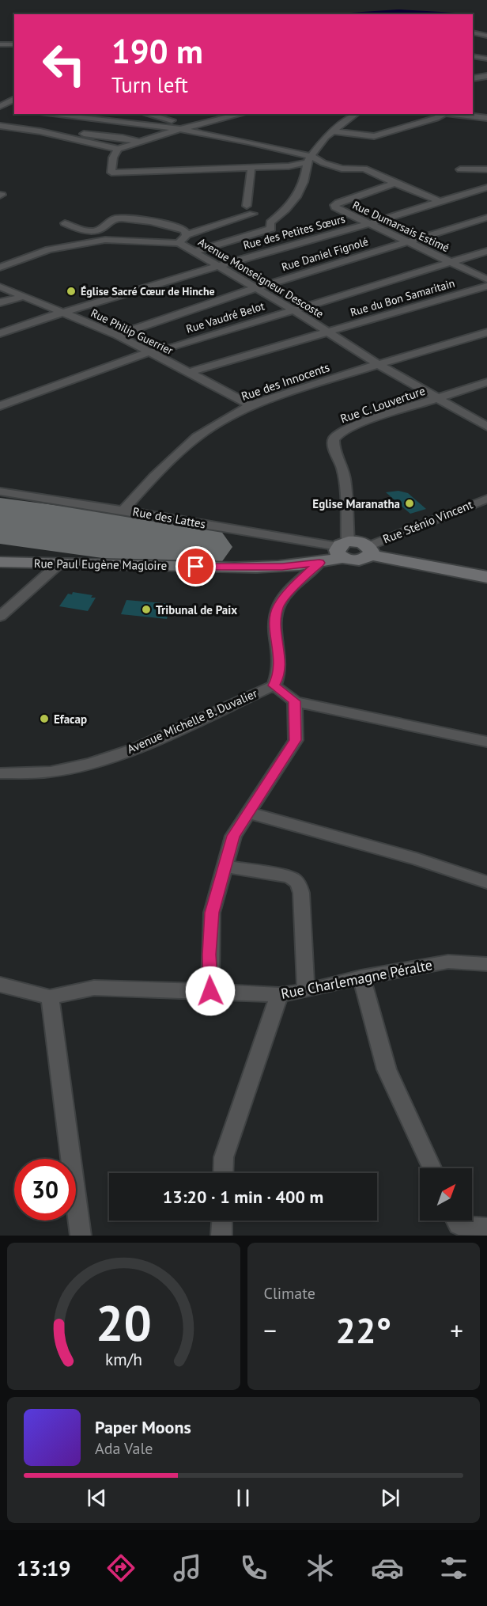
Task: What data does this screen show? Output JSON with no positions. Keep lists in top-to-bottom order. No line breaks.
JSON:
{"streets":{"main road":["Rue Paul Eugène Magloire"],"street":["Rue Dumarsais Estimé","Rue des Petites Sœurs","Rue Daniel Fignolé","Avenue Monseigneur Descoste","Rue du Bon Samaritain","Rue Vaudré Belot","Rue Philip Guerrier","Rue des Innocents","Rue C. Louverture","Rue des Lattes","Rue Sténio Vincent","Avenue Michelle B. Duvalier","Rue Charlemagne Péralte"]},"crossings":[["Rue Dumarsais Estimé","Rue des Petites Sœurs"],["Rue Dumarsais Estimé","Rue Daniel Fignolé"],["Rue Dumarsais Estimé","Rue Vaudré Belot"],["Rue des Petites Sœurs","Avenue Monseigneur Descoste"],["Rue des Petites Sœurs","Rue Philip Guerrier"],["Rue Daniel Fignolé","Avenue Monseigneur Descoste"],["Rue Daniel Fignolé","Rue Philip Guerrier"],["Avenue Monseigneur Descoste","Rue du Bon Samaritain"],["Avenue Monseigneur Descoste","Rue Vaudré Belot"],["Avenue Monseigneur Descoste","Rue des Innocents"],["Avenue Monseigneur Descoste","Rue C. Louverture"],["Rue du Bon Samaritain","Rue Philip Guerrier"],["Rue Vaudré Belot","Rue Philip Guerrier"],["Rue Philip Guerrier","Rue des Innocents"],["Rue des Innocents","Rue des Lattes"],["Rue C. Louverture","Rue des Lattes"],["Rue C. Louverture","Rue Paul Eugène Magloire"],["Rue des Lattes","Rue Paul Eugène Magloire"],["Rue Sténio Vincent","Rue Paul Eugène Magloire"]],"places":["Église Sacré Cœur de Hinche","Eglise Maranatha","Tribunal de Paix","Efacap"],"north":"top right","page":{"turn":["190 m","Turn left"],"limit":"30","trip":"13:20 · 1 min · 400 m","tile":"Climate","heat":["−","22°","+"],"song":["Paper Moons","Ada Vale"],"tabs":"13:19","gauge":["20","km/h"]}}
